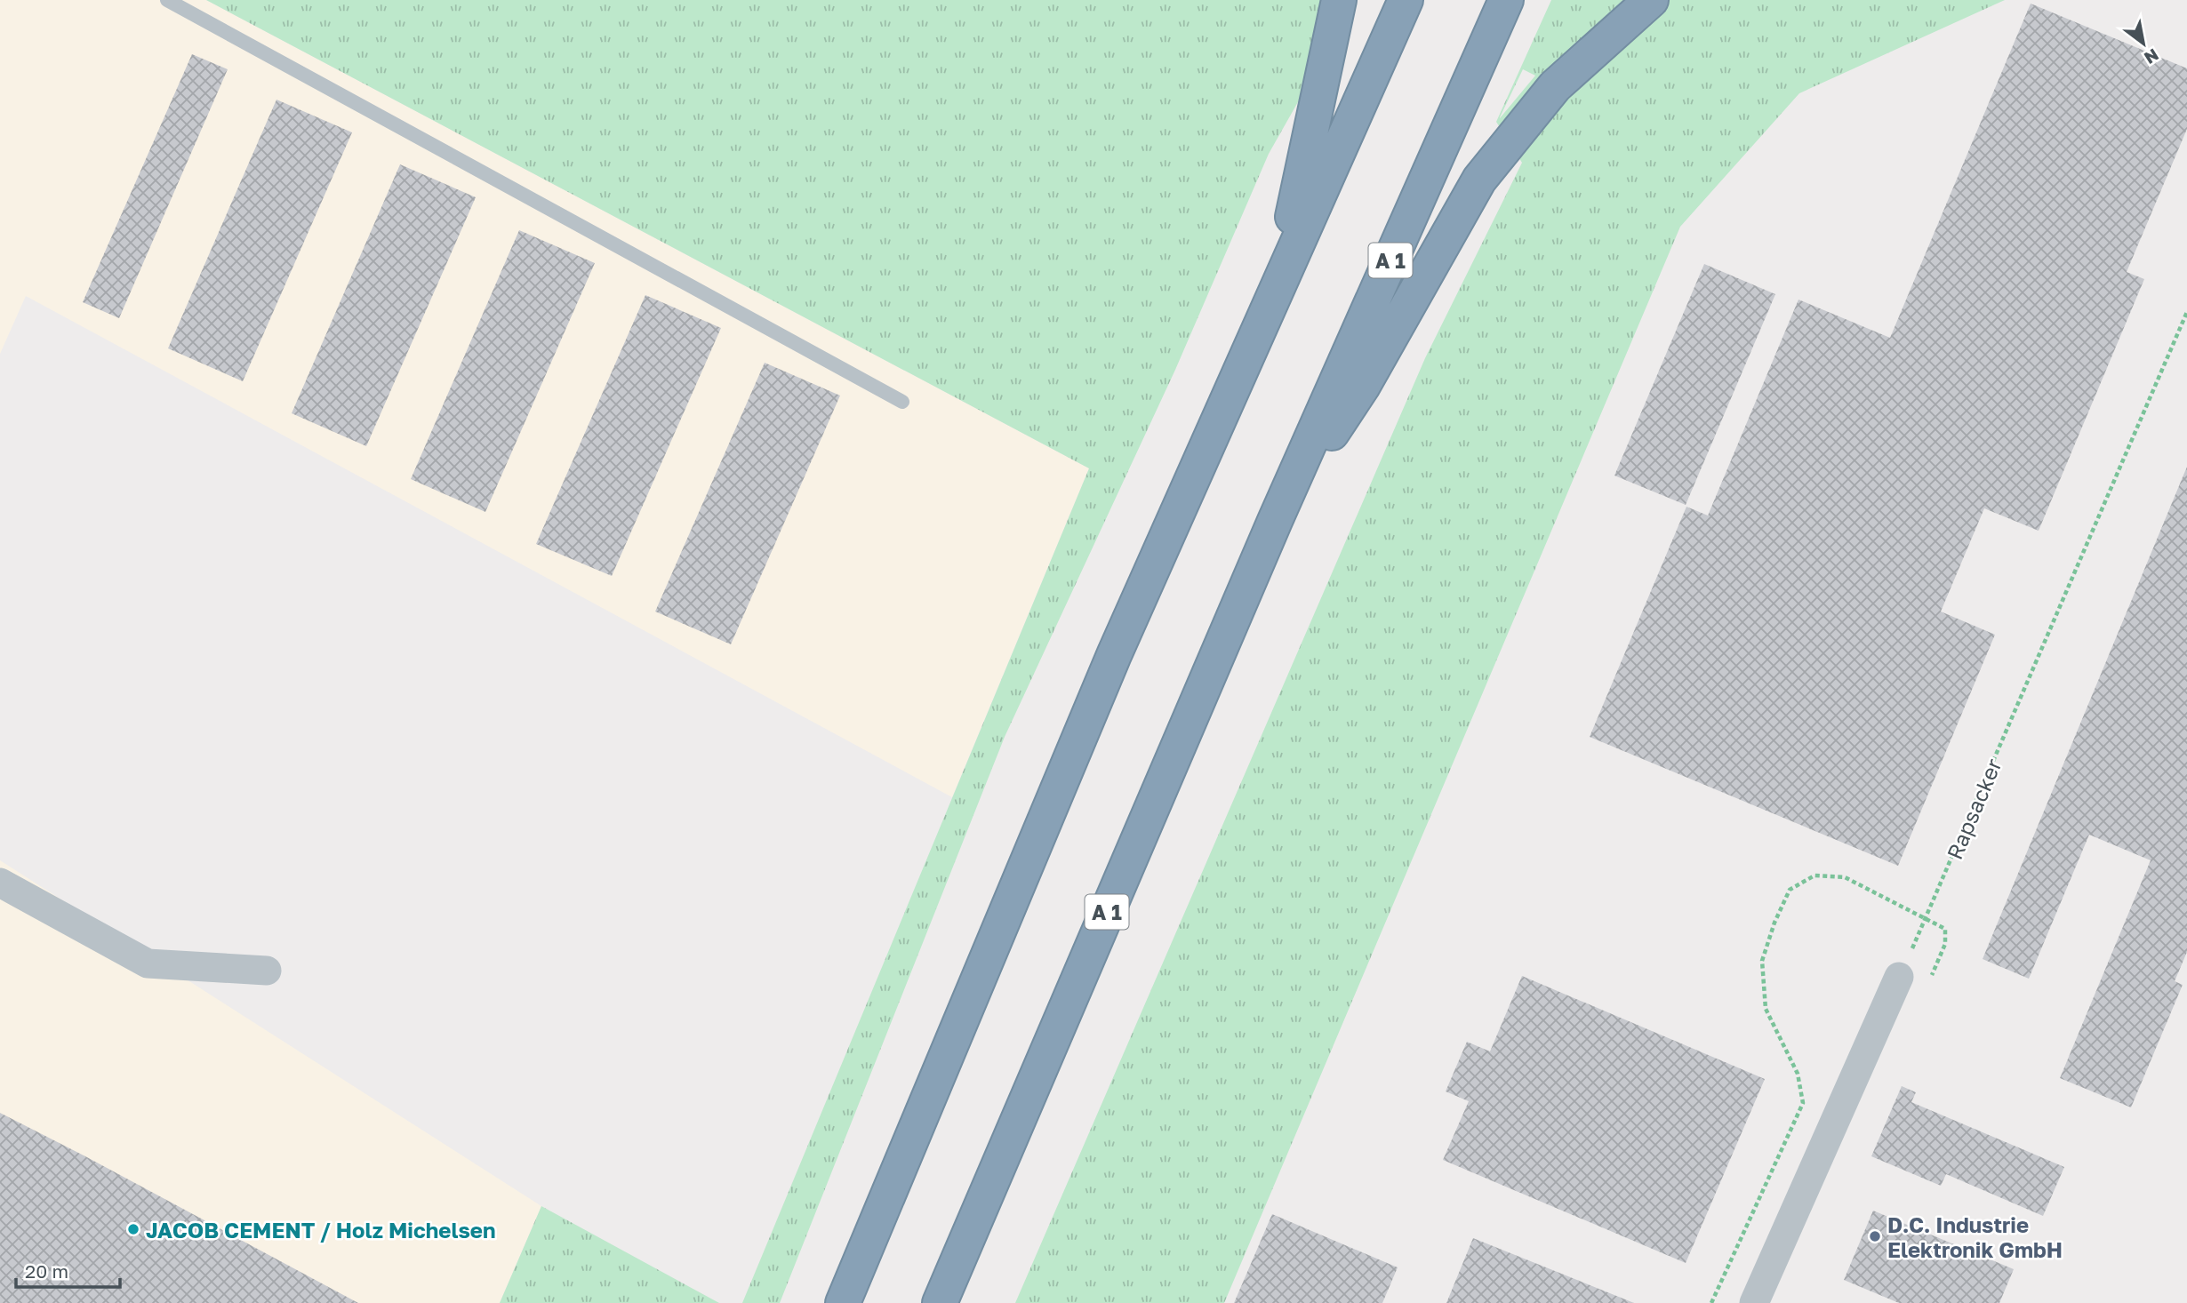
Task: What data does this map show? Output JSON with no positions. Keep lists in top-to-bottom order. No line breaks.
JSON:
{"streets":{"highway":["A 1"],"path":["Rapsacker"]},"places":["JACOB CEMENT / Holz Michelsen","D.C. Industrie Elektronik GmbH"],"scale_bar":"20 m","north":"bottom right"}
